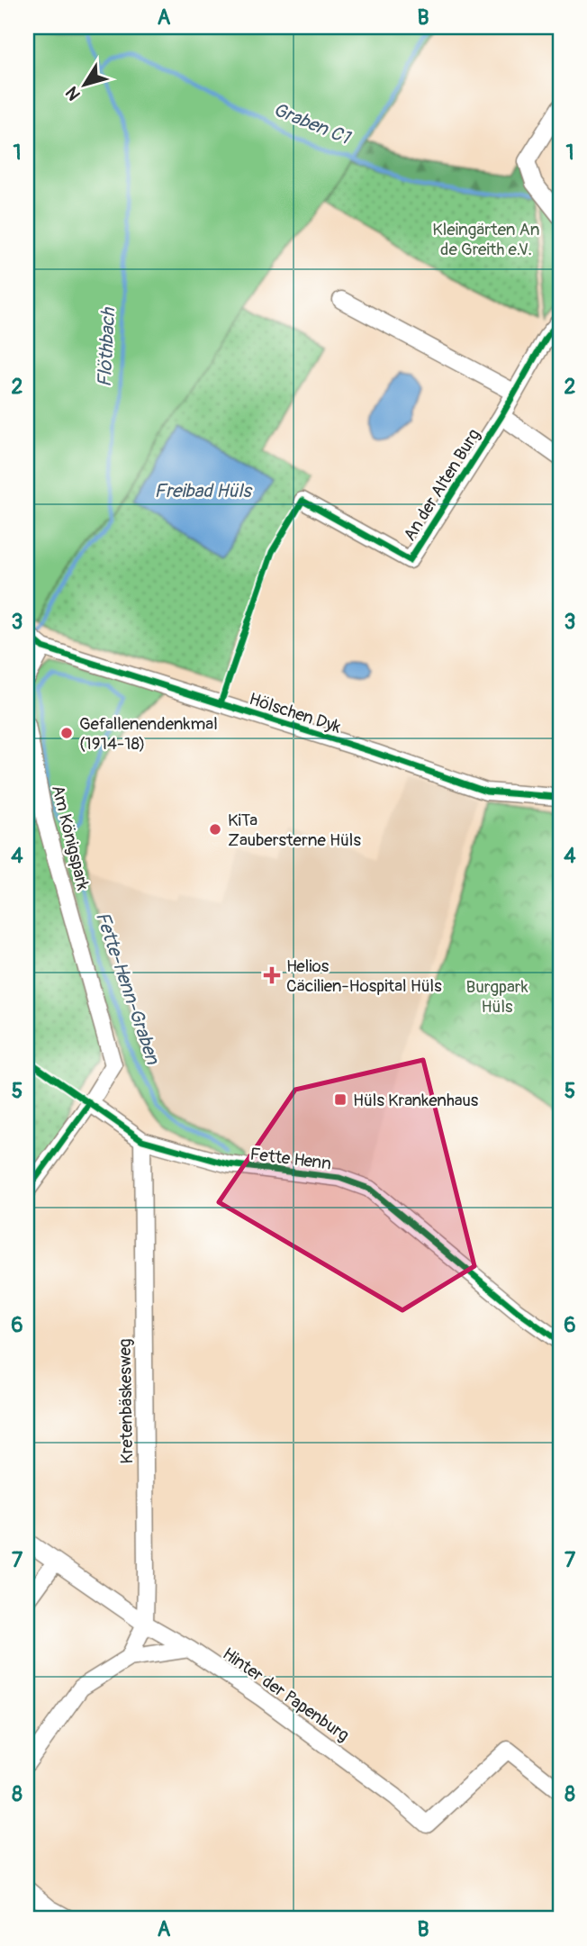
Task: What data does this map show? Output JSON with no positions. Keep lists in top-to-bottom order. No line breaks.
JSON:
{"streets":{"street":["An der Alten Burg","Hölschen Dyk","Am Königspark","Fette Henn","Kretenbäskesweg","Hinter der Papenburg"]},"crossings":[["Am Königspark","Fette Henn"],["Fette Henn","Kretenbäskesweg"],["Kretenbäskesweg","Hinter der Papenburg"]],"water":["Graben C1","Flöthbach","Freibad Hüls","Fette-Henn-Graben"],"parks":["Kleingärten An de Greith e.V.","Burgpark Hüls"],"places":{"other":["Gefallenendenkmal (1914-18)","KiTa Zaubersterne Hüls"],"health":["Helios Cäcilien-Hospital Hüls"],"transit":["Hüls Krankenhaus"]},"north":"bottom left","grid":{"columns":["A","B"],"rows":["1","2","3","4","5","6","7","8"]}}
